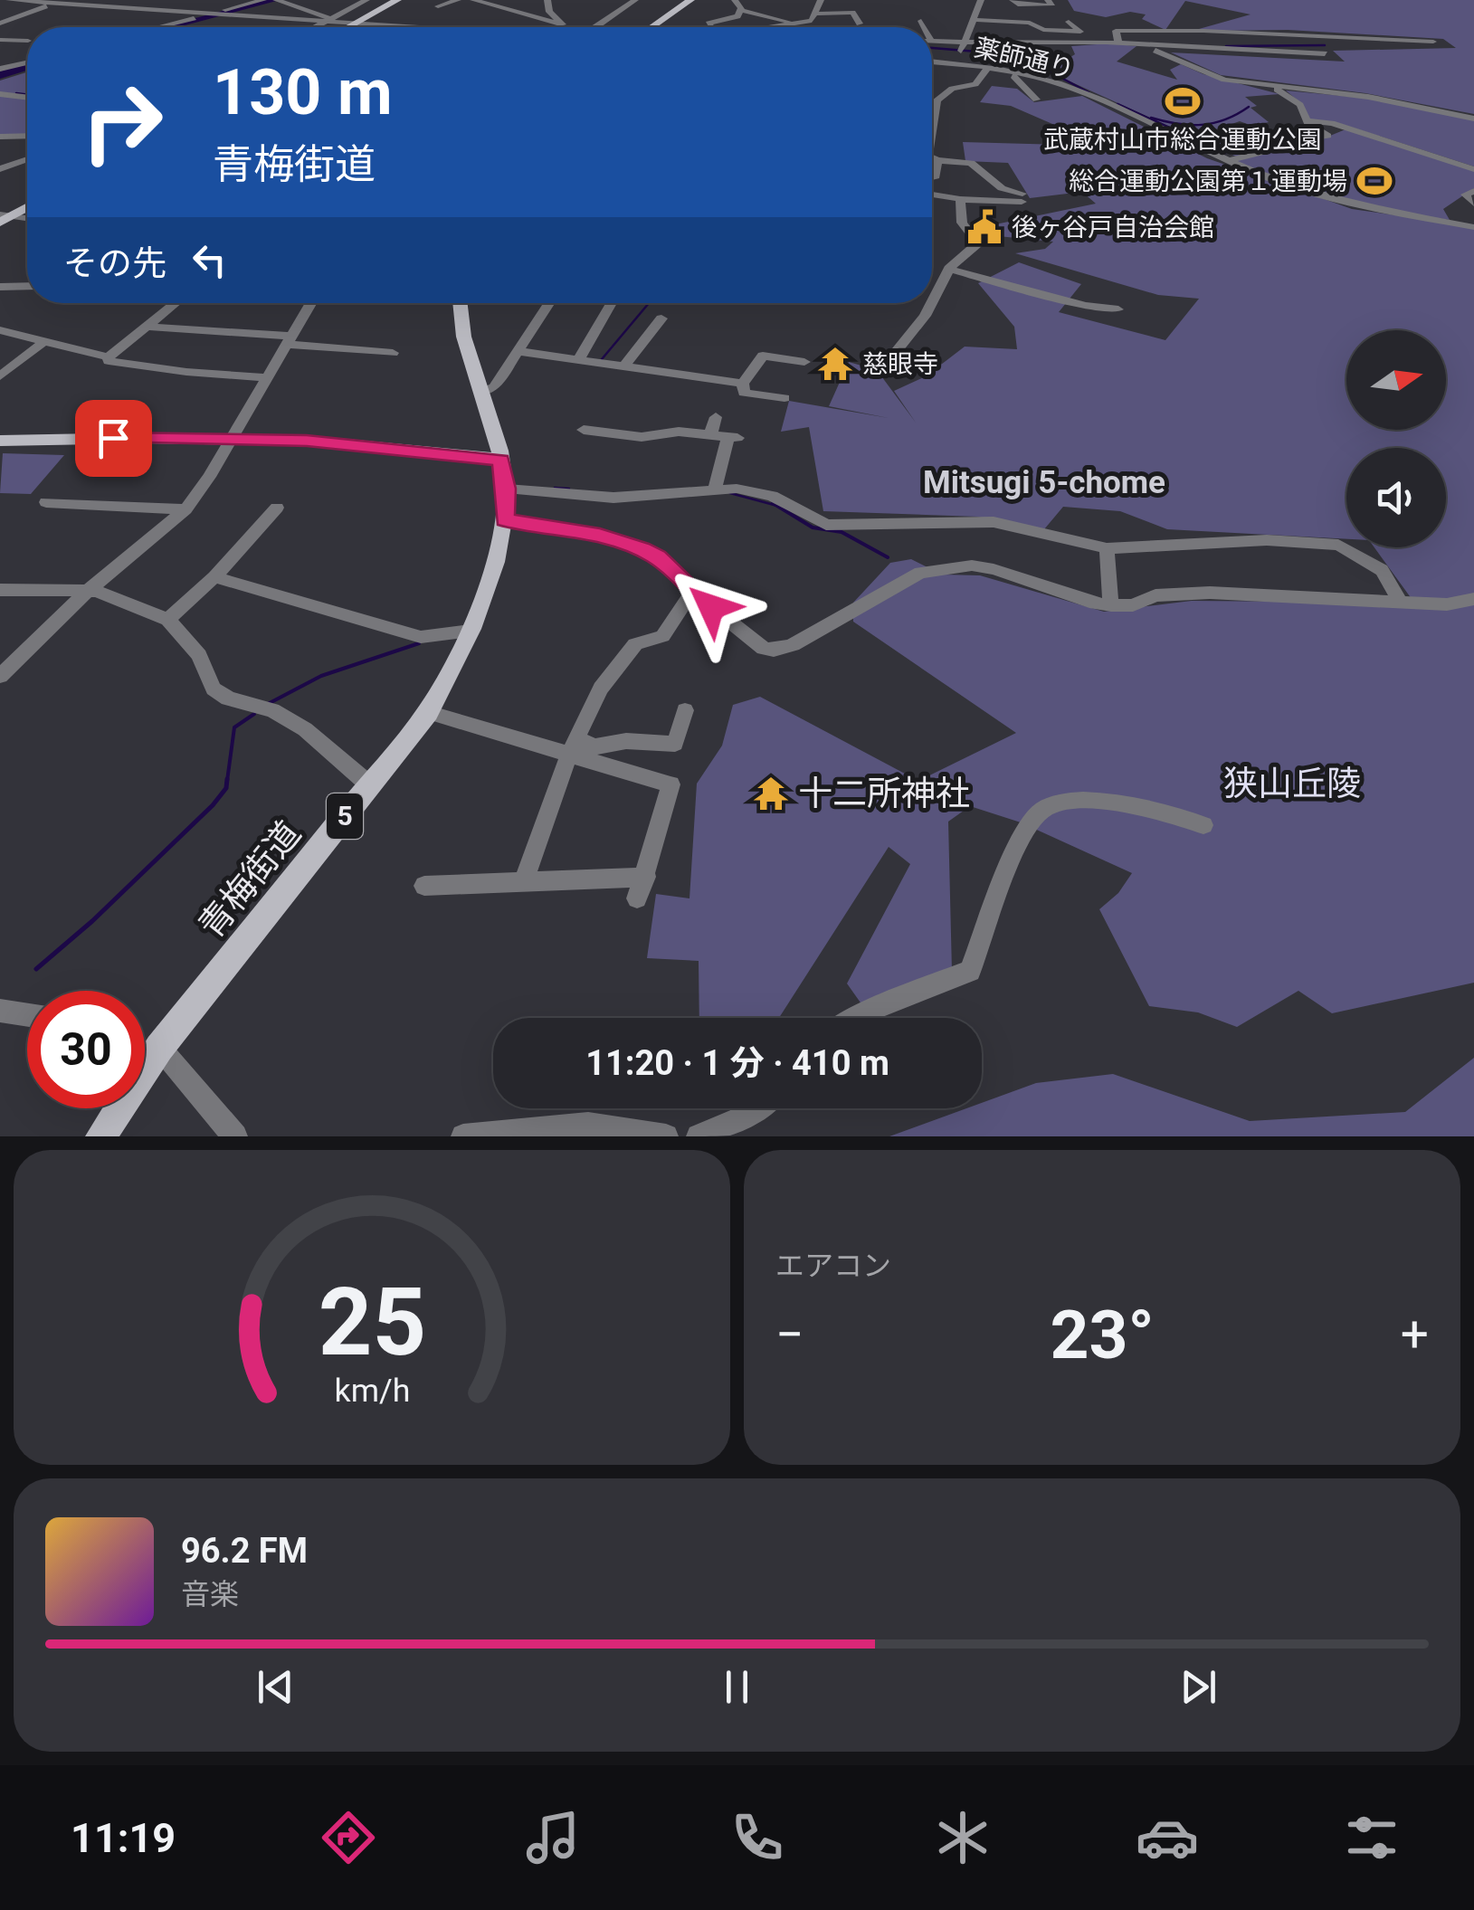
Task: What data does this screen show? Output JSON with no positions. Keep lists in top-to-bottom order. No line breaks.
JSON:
{"streets":{"main road":["5","青梅街道"],"street":["薬師通り"]},"crossings":[["5","青梅街道"]],"districts":["Mitsugi 5-chome"],"parks":["狭山丘陵"],"places":{"sports":["武蔵村山市総合運動公園","総合運動公園第１運動場"],"public building":["後ヶ谷戸自治会館"],"temple":["慈眼寺","十二所神社"]},"north":"right","page":{"turn":["130 m","青梅街道"],"then":"その先","limit":"30","trip":"11:20 · 1 分 · 410 m","tile":"エアコン","heat":["−","23°","+"],"song":["96.2 FM","音楽"],"tabs":"11:19","gauge":["25","km/h"]}}
